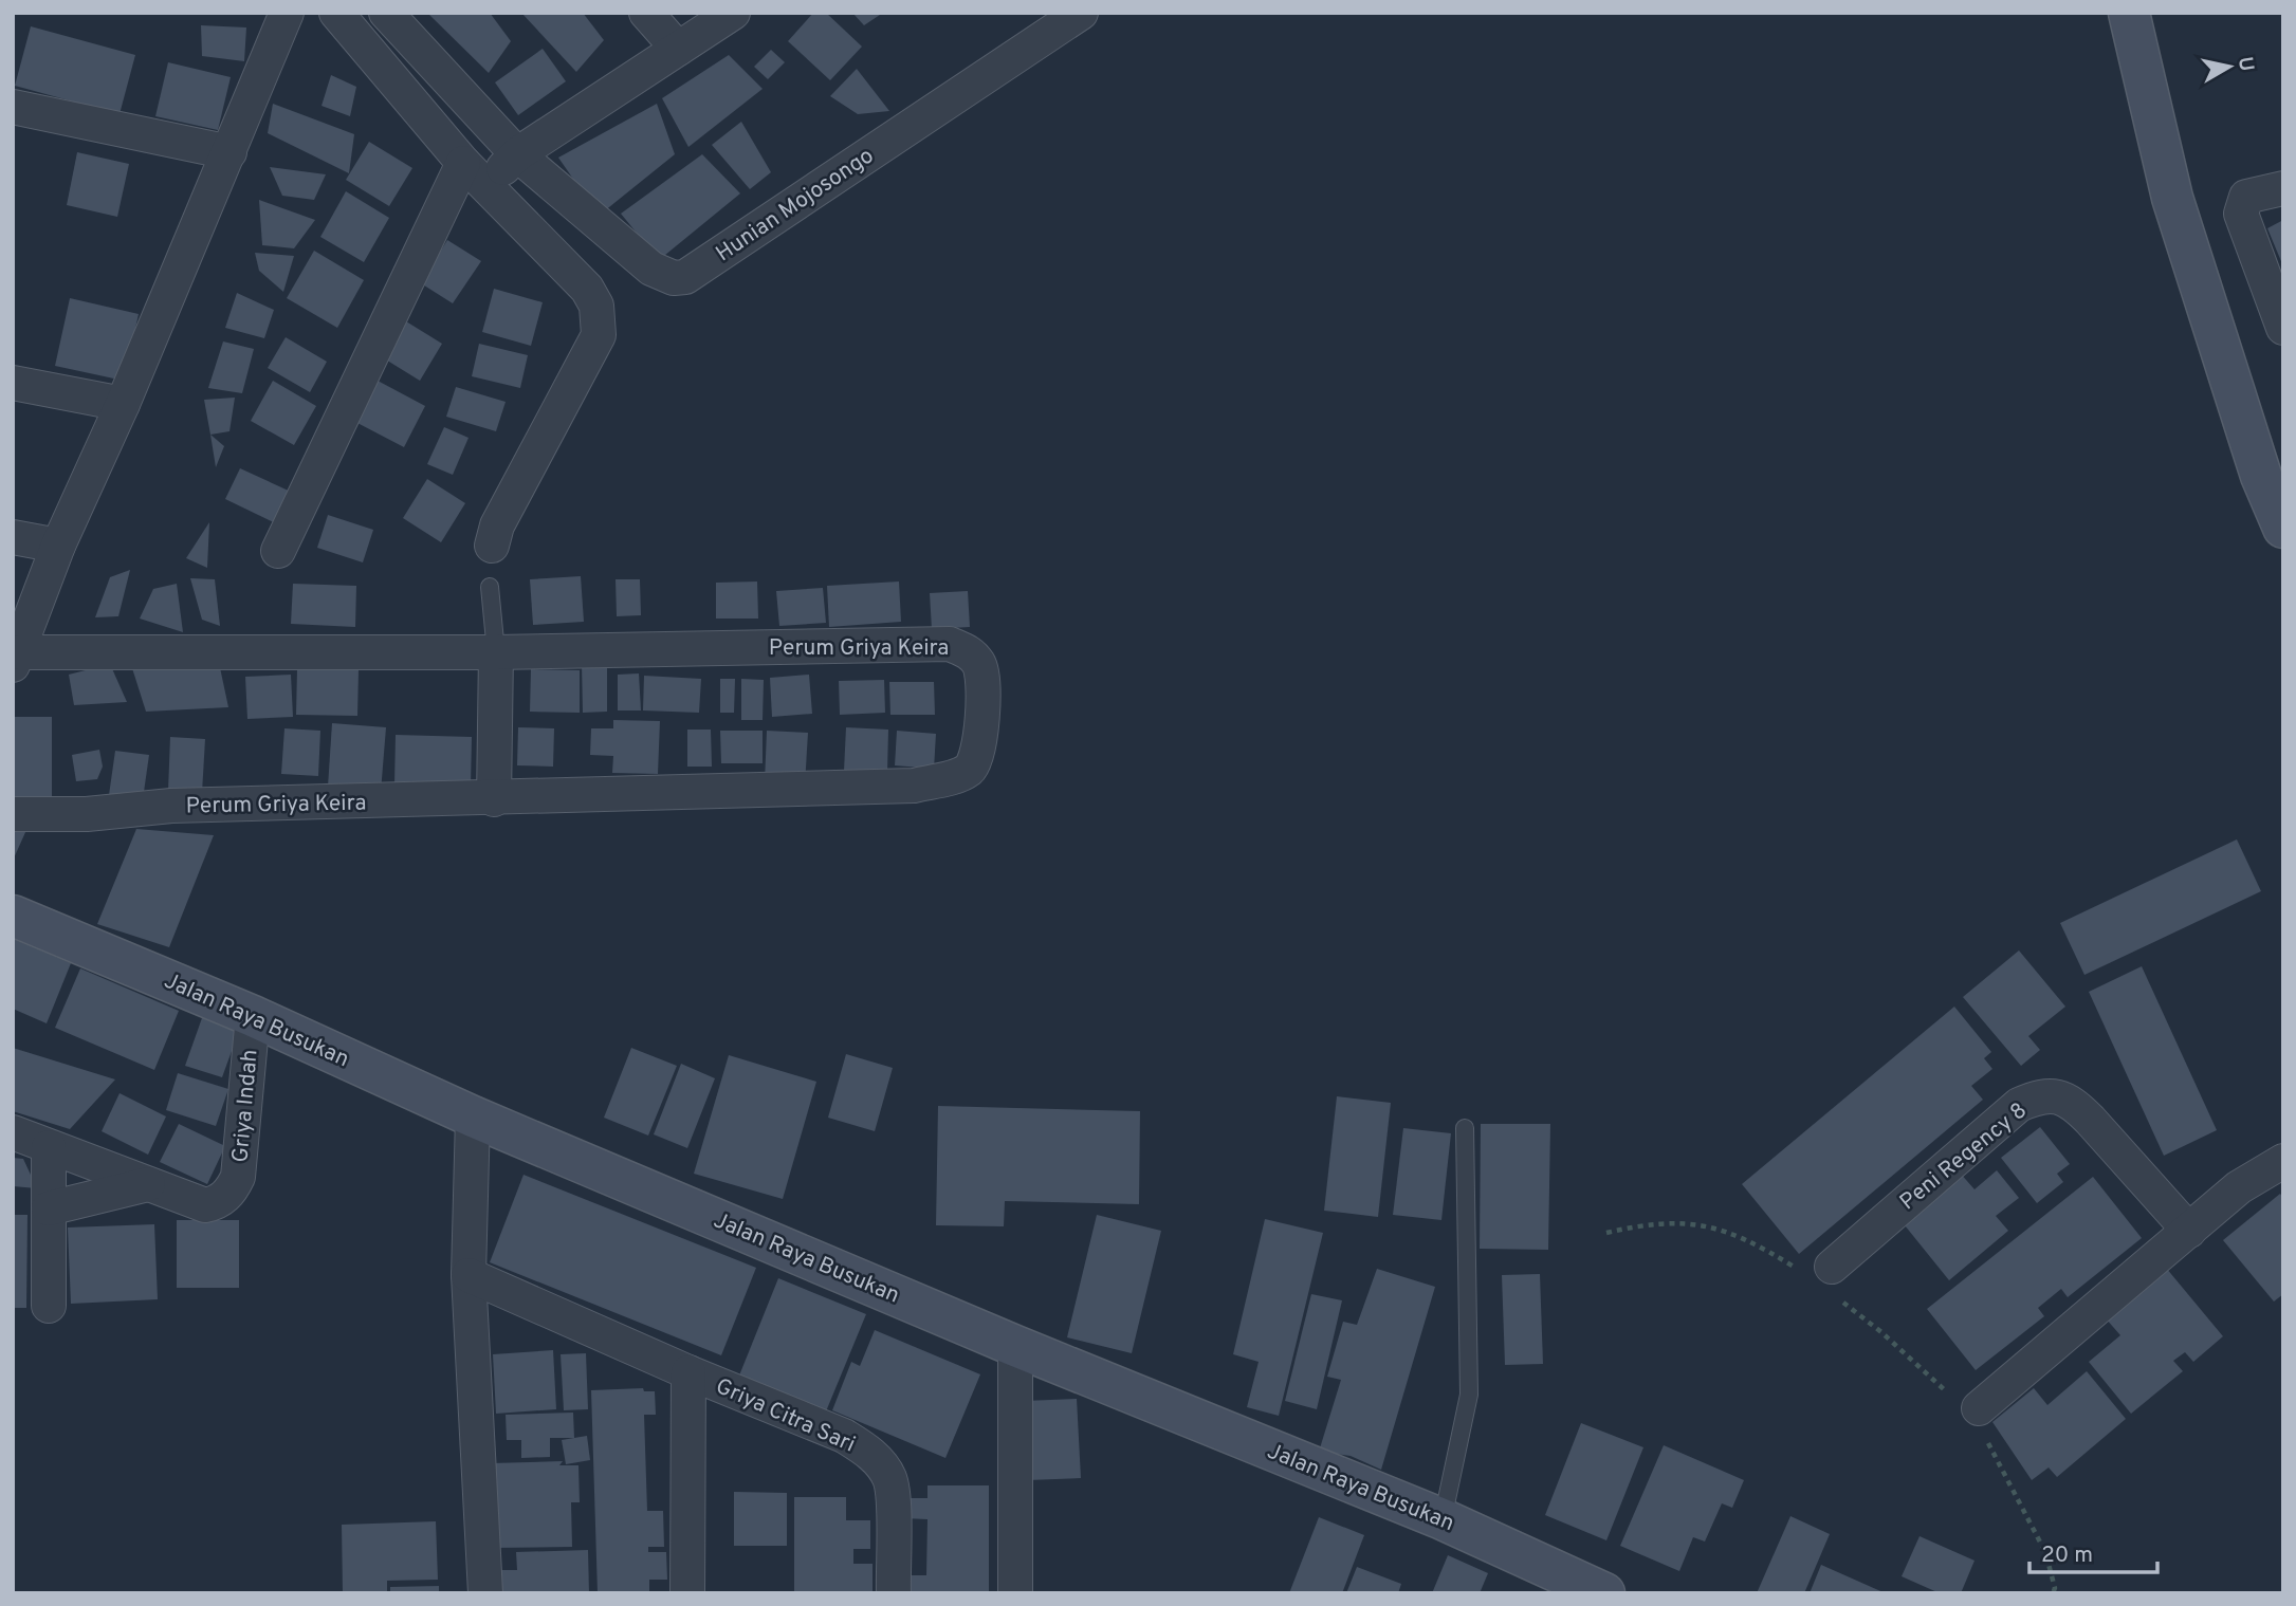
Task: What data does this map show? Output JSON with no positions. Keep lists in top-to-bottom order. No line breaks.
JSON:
{"streets":{"street":["Hunian Mojosongo","Perum Griya Keira","Jalan Raya Busukan","Griya Indah","Peni Regency 8","Griya Citra Sari"]},"crossings":[["Jalan Raya Busukan","Griya Indah"]],"scale_bar":"20 m","north":"right"}
